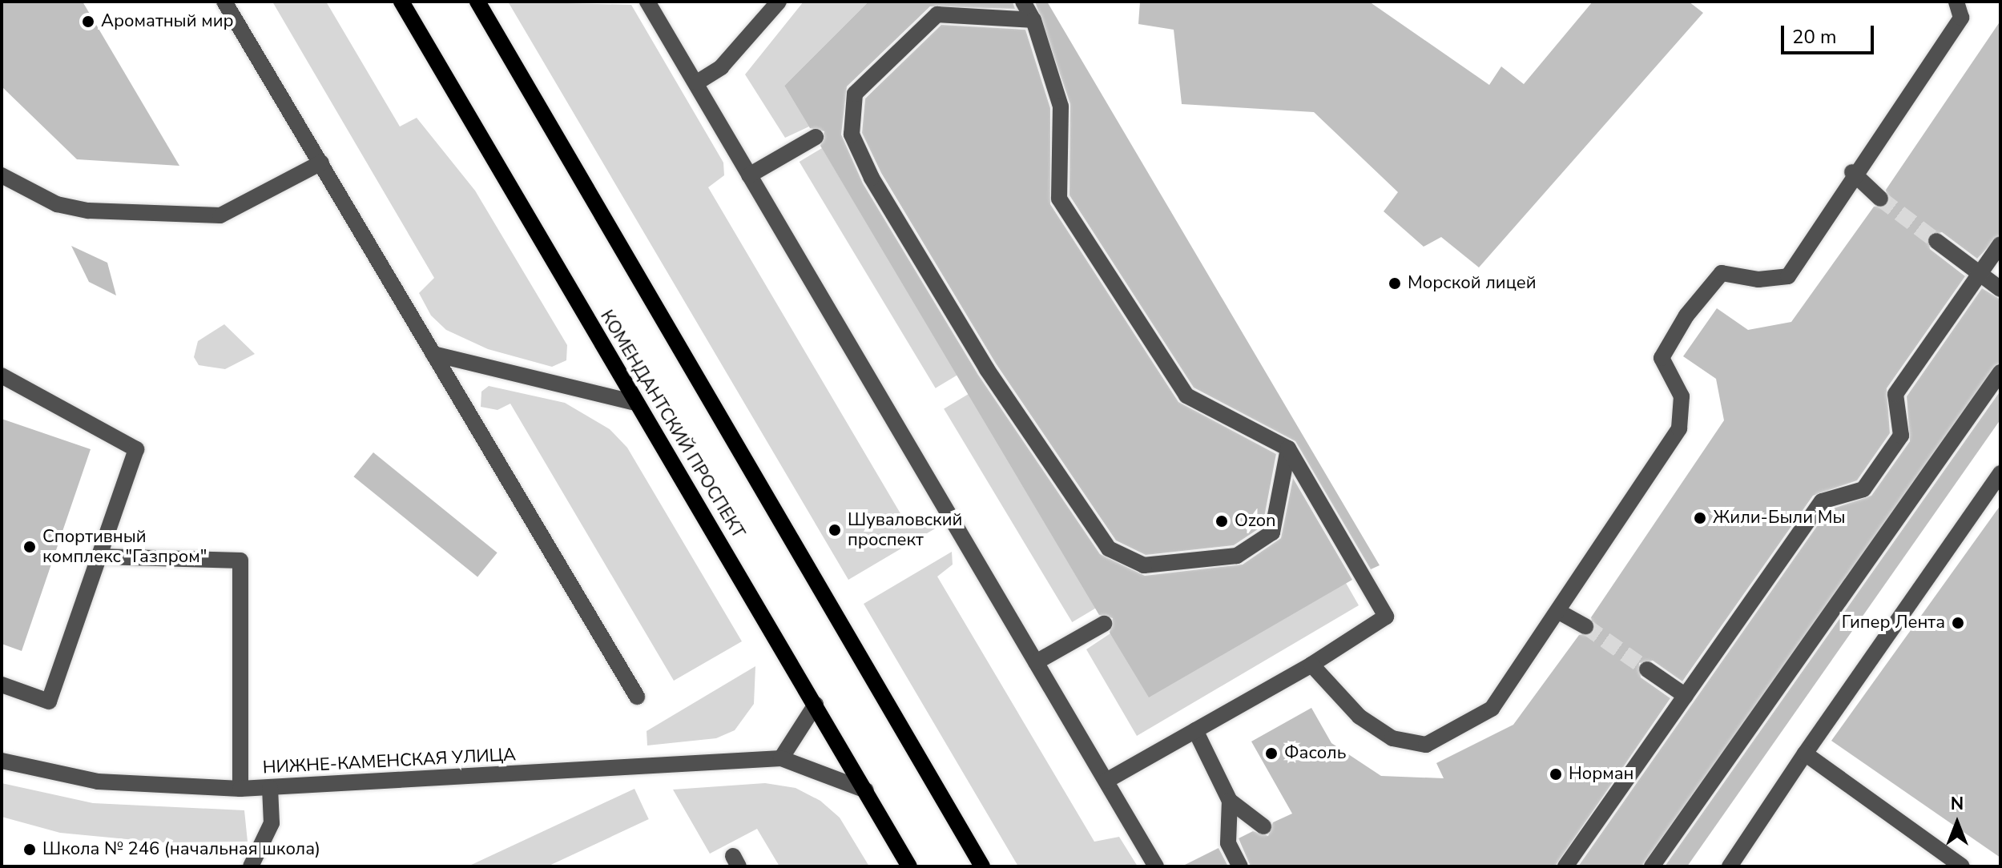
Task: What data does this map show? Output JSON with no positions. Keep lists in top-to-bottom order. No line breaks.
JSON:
{"streets":{"main road":["КОМЕНДАНТСКИЙ ПРОСПЕКТ"],"street":["НИЖНЕ-КАМЕНСКАЯ УЛИЦА"]},"crossings":[["КОМЕНДАНТСКИЙ ПРОСПЕКТ","НИЖНЕ-КАМЕНСКАЯ УЛИЦА"]],"places":["Ароматный мир","Морской лицей","Жили-Были Мы","Ozon","Шуваловский проспект","Спортивный комплекс \"Газпром\"","Гипер Лента","Фасоль","Норман","Школа № 246 (начальная школа)"],"scale_bar":"20 m","north":"top"}
